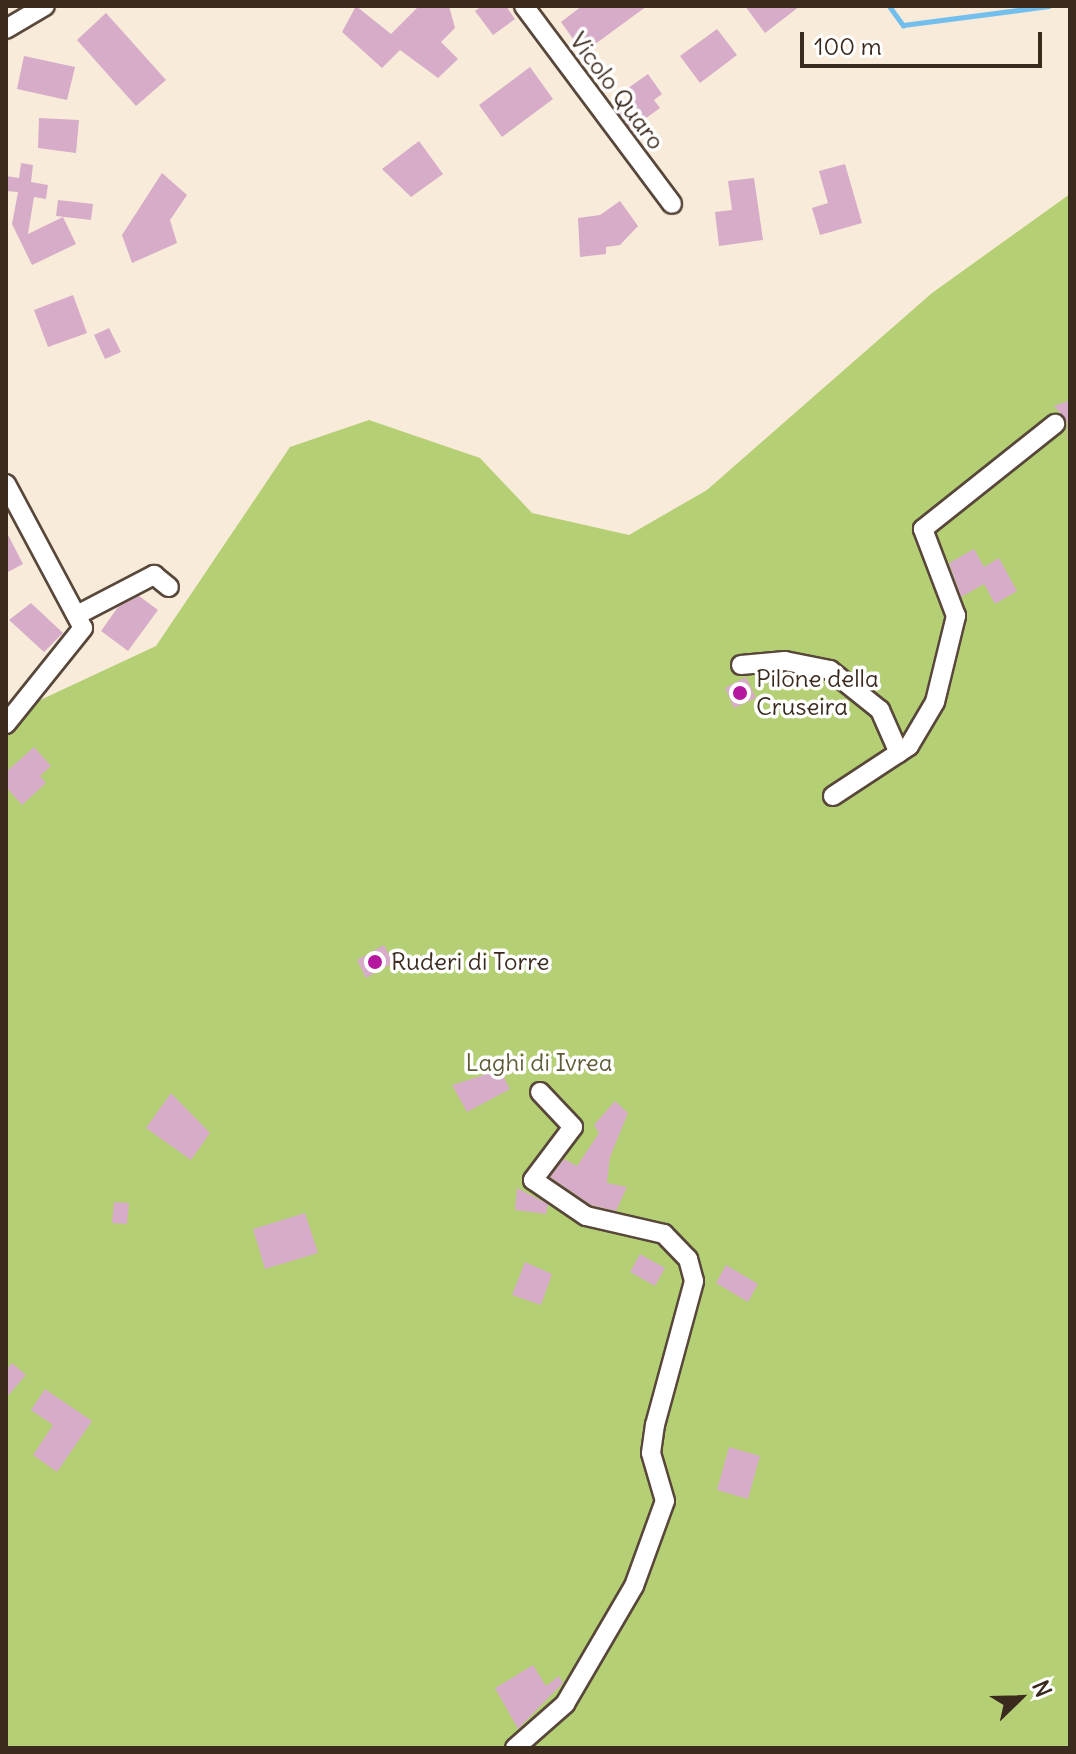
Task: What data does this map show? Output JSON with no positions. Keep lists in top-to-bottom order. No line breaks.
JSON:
{"streets":{"street":["Vicolo Quaro"]},"parks":["Laghi di Ivrea"],"places":["Pilone della Cruseira","Ruderi di Torre"],"scale_bar":"100 m","north":"top right"}
